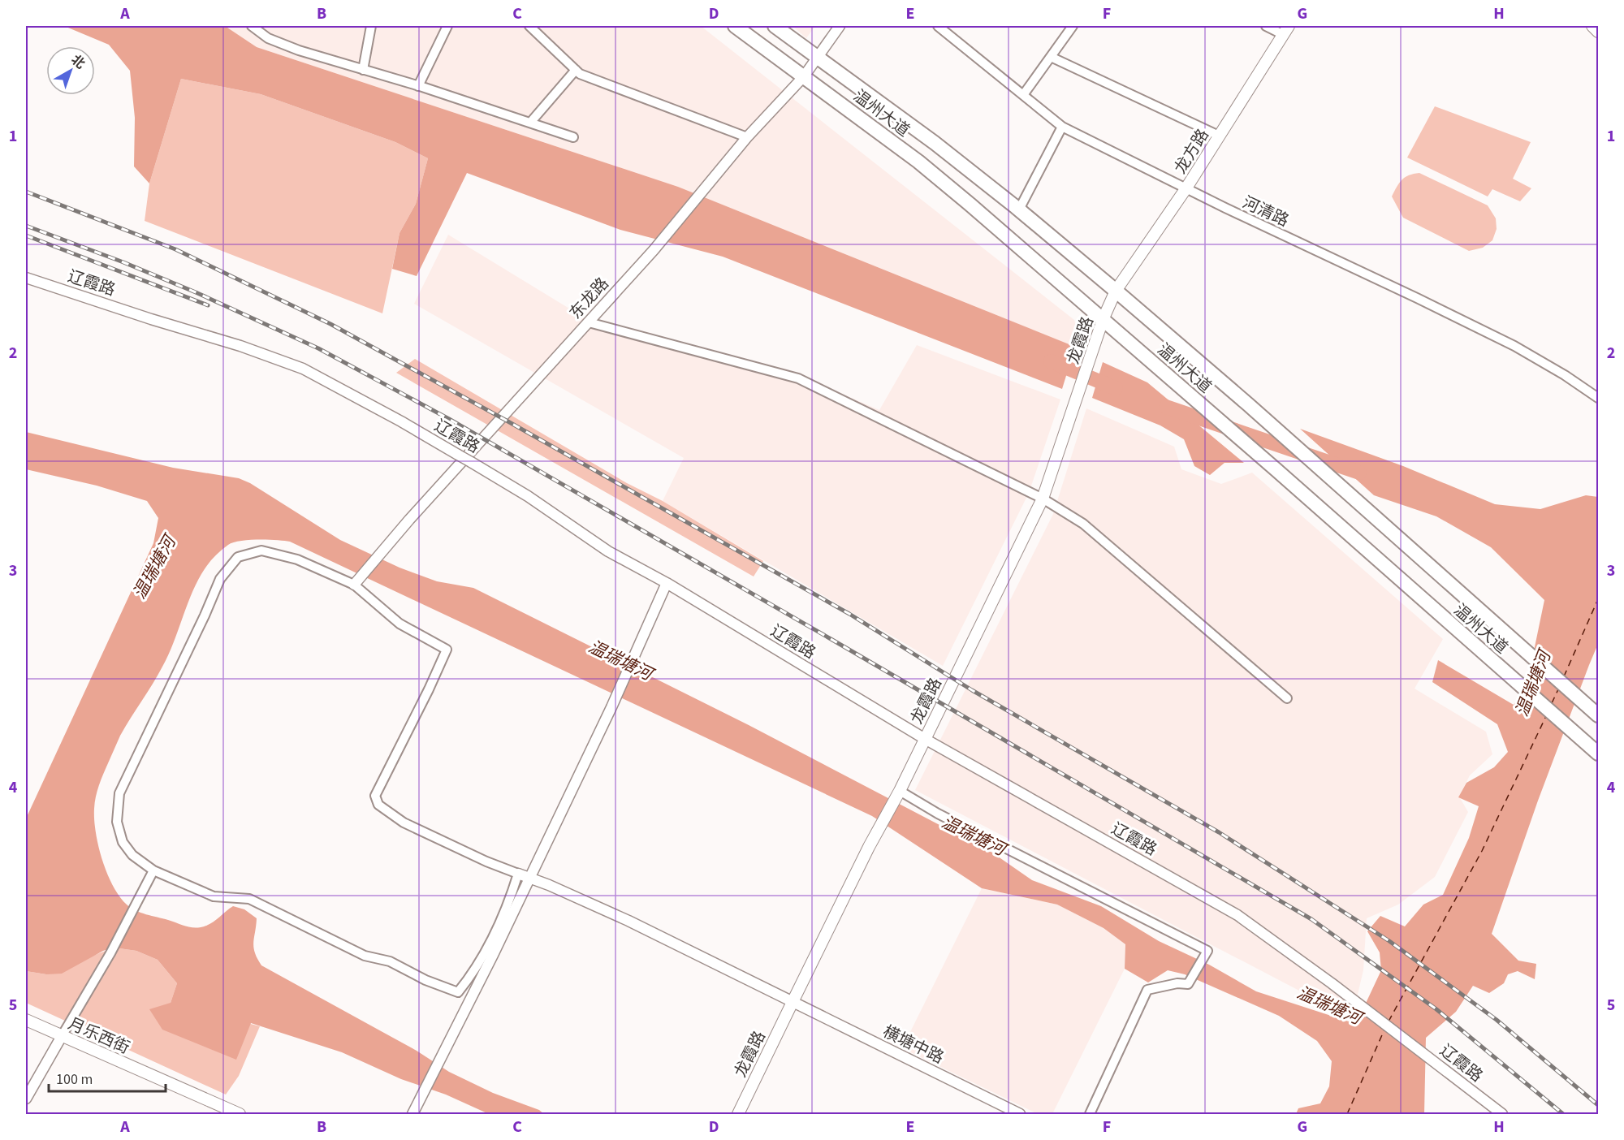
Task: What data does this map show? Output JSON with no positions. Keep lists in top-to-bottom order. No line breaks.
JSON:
{"streets":{"main road":["温州大道","龙方路","龙霞路","月乐西街"],"street":["河清路","辽霞路","东龙路","横塘中路"]},"crossings":[["温州大道","龙方路"],["温州大道","东龙路"],["温州大道","龙霞路"],["龙方路","河清路"],["龙方路","龙霞路"],["辽霞路","龙霞路"],["龙霞路","横塘中路"]],"water":["温瑞塘河"],"scale_bar":"100 m","north":"top right","grid":{"columns":["A","B","C","D","E","F","G","H"],"rows":["1","2","3","4","5"]}}
